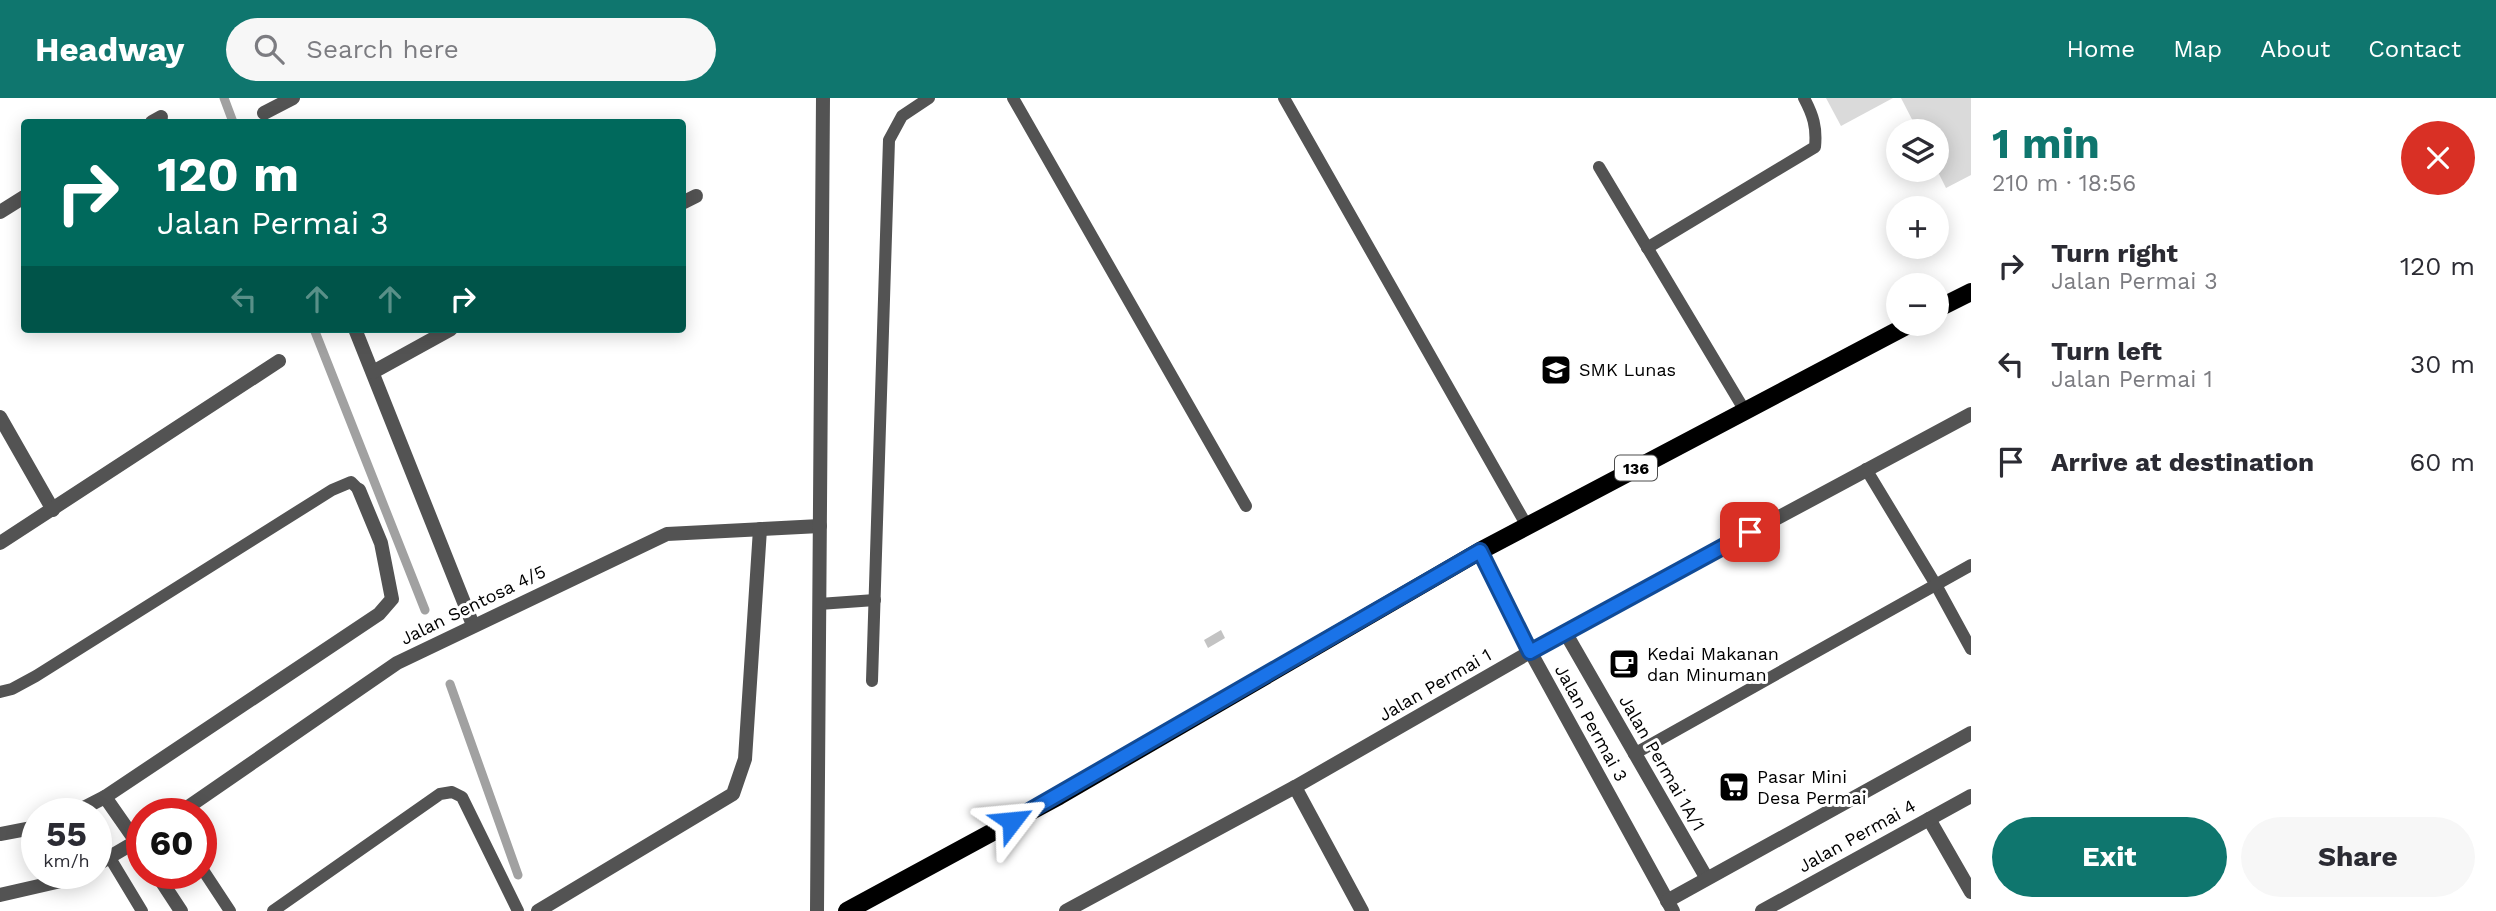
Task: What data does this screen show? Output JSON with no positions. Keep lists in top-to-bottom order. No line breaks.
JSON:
{"streets":{"main road":["136"],"street":["Jalan Sentosa 4/5","Jalan Permai 1","Jalan Permai 3","Jalan Permai 1A/1","Jalan Permai 4"]},"crossings":[["136","Jalan Permai 3"],["Jalan Permai 1","Jalan Permai 3"],["Jalan Permai 1","Jalan Permai 1A/1"]],"places":{"school or university":["SMK Lunas"],"cafe":["Kedai Makanan dan Minuman"],"supermarket":["Pasar Mini Desa Permai"]},"page":{"header":"Headway","search":"Search here","nav":["Home","Map","About","Contact"],"heading":["1 min","210 m · 18:56"],"map_buttons":["+","−"],"turn":["120 m","Jalan Permai 3"],"list":[{"name":"Turn right","note":"Jalan Permai 3","value":"120 m"},{"name":"Turn left","note":"Jalan Permai 1","value":"30 m"},{"name":"Arrive at destination","value":"60 m"}],"speed":"55 km/h","limit":"60","buttons":["Exit","Share"]}}
